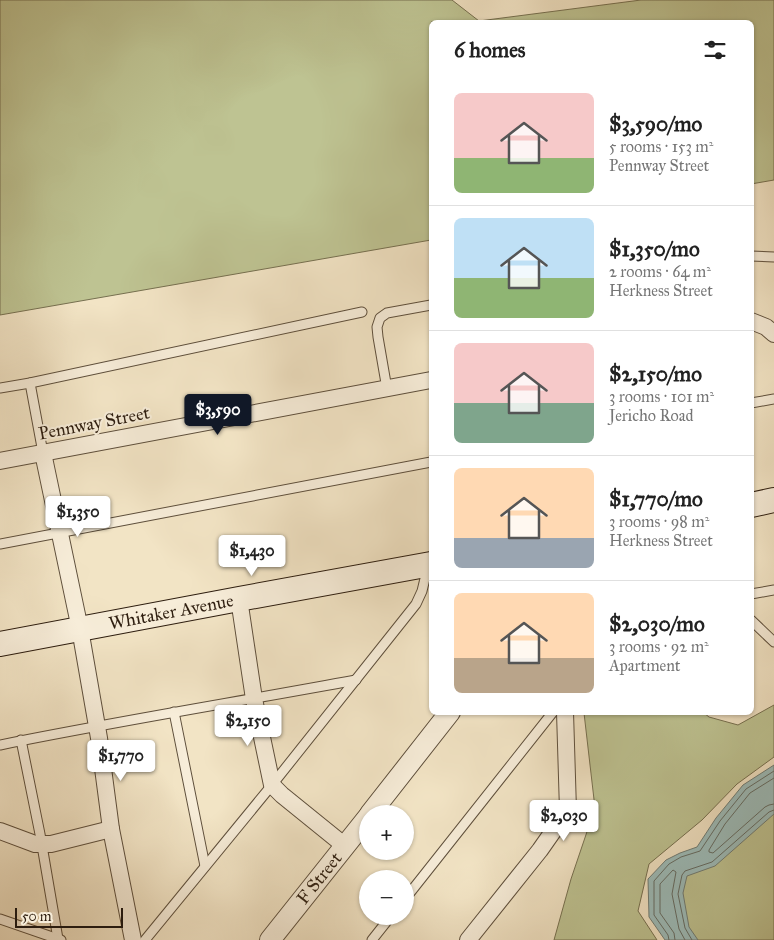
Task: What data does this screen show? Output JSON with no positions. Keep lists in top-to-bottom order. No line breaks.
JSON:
{"streets":{"main road":["Whitaker Avenue"],"street":["Pennway Street","F Street"]},"scale_bar":"50 m","page":{"heading":"6 homes","list":[{"name":"$3,590/mo","note":"5 rooms · 153 m² · Pennway Street"},{"name":"$1,350/mo","note":"2 rooms · 64 m² · Herkness Street"},{"name":"$2,150/mo","note":"3 rooms · 101 m² · Jericho Road"},{"name":"$1,770/mo","note":"3 rooms · 98 m² · Herkness Street"},{"name":"$2,030/mo","note":"3 rooms · 92 m² · Apartment"}],"price":["$3,590","$1,350","$1,430","$2,150","$1,770","$2,030"],"map_buttons":["+","−"],"scale":"50 m"}}
